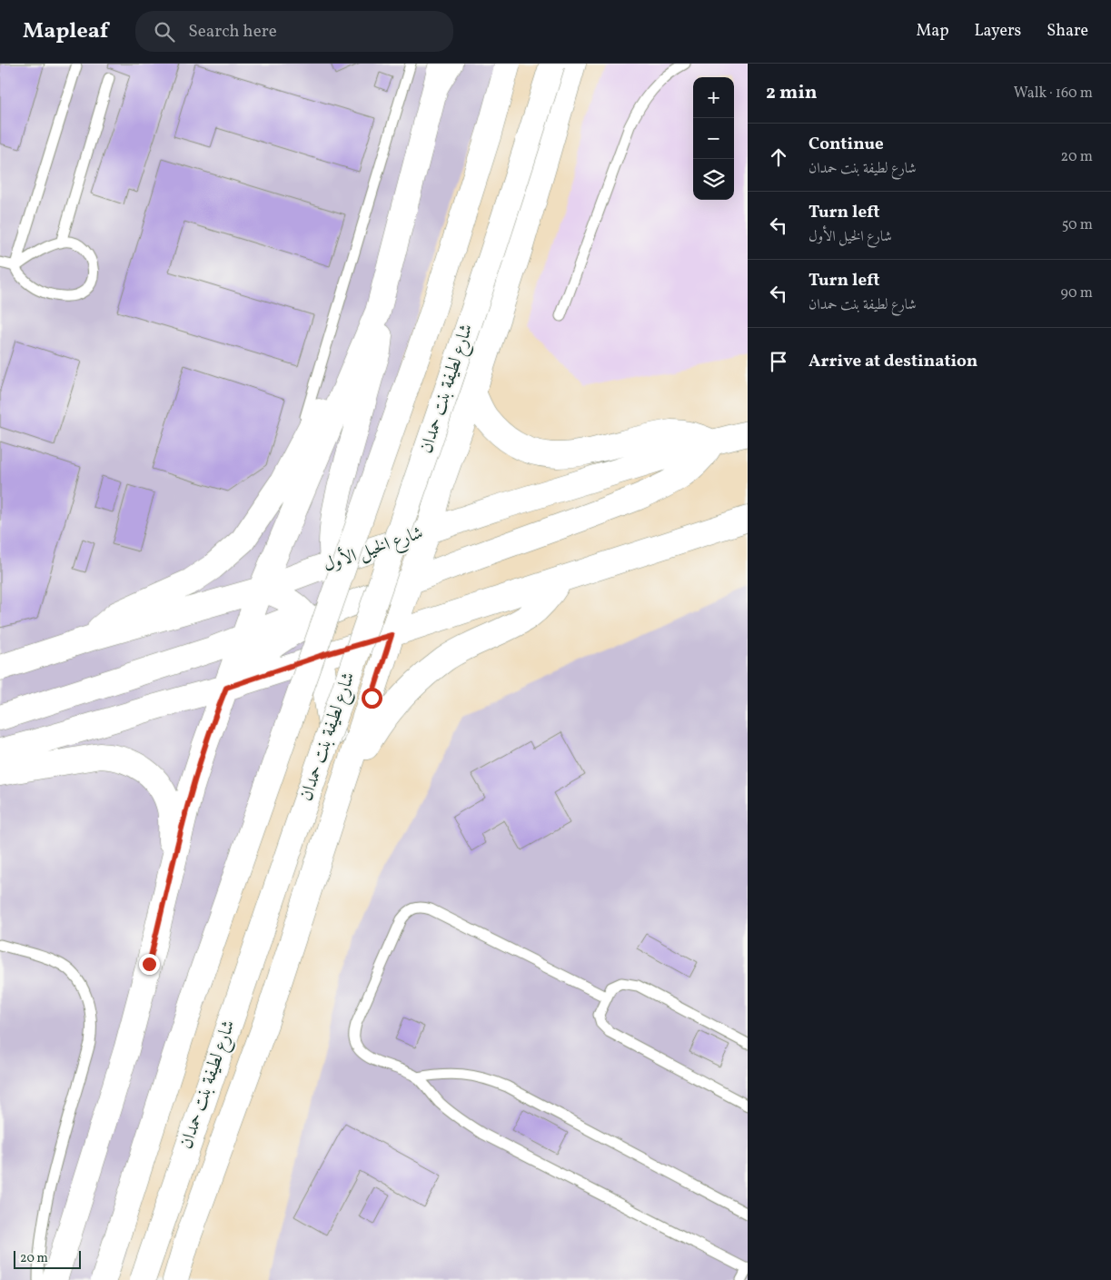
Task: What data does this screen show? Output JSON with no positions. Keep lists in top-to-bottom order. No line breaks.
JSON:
{"streets":{"main road":["شارع لطيفة بنت حمدان","شارع الخيل الأول"]},"crossings":[["شارع لطيفة بنت حمدان","شارع الخيل الأول"]],"scale_bar":"20 m","page":{"header":"Mapleaf","search":"Search here","nav":["Map","Layers","Share"],"heading":["2 min","Walk · 160 m"],"map_buttons":["+","−"],"list":[["Continue","شارع لطيفة بنت حمدان","20 m"],["Turn left","شارع الخيل الأول","50 m"],["Turn left","شارع لطيفة بنت حمدان","90 m"],"Arrive at destination"],"scale":"20 m"}}
